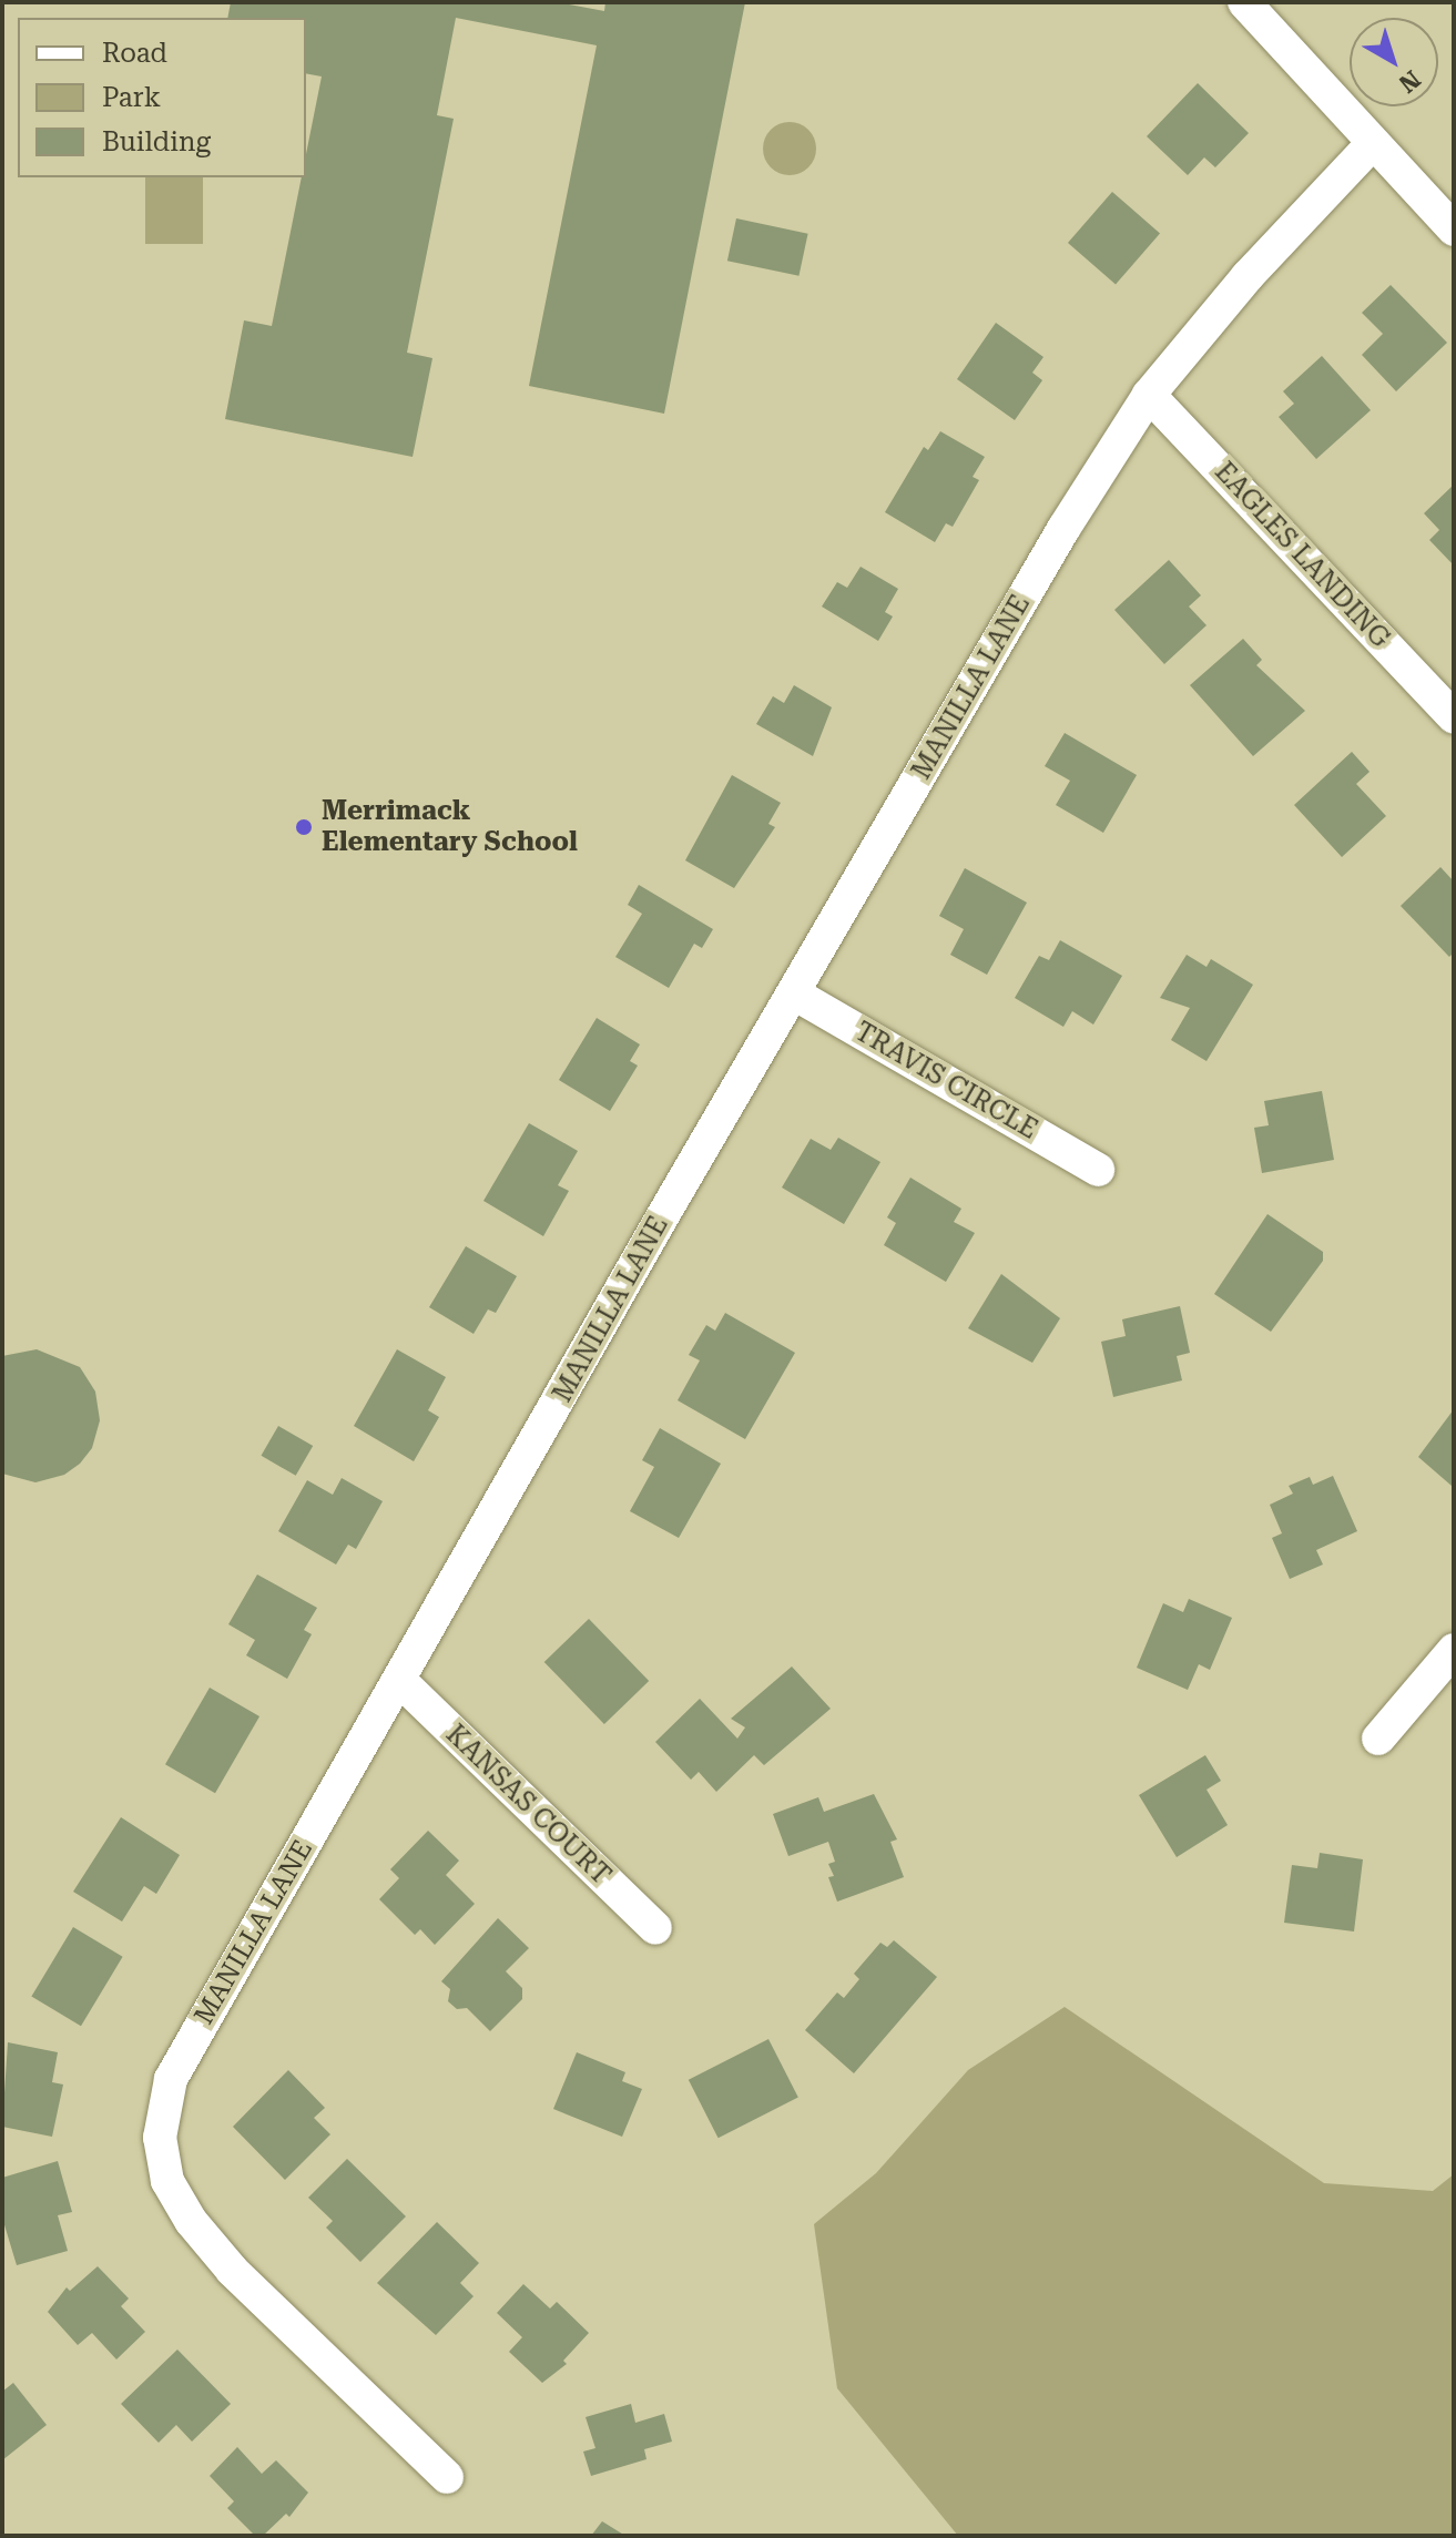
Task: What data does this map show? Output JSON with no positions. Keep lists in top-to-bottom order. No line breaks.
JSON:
{"streets":{"street":["EAGLES LANDING","MANILLA LANE","TRAVIS CIRCLE","KANSAS COURT"]},"crossings":[["EAGLES LANDING","MANILLA LANE"],["MANILLA LANE","TRAVIS CIRCLE"],["MANILLA LANE","KANSAS COURT"]],"places":["Merrimack Elementary School"],"legend":["Road","Park","Building"],"north":"bottom right"}
